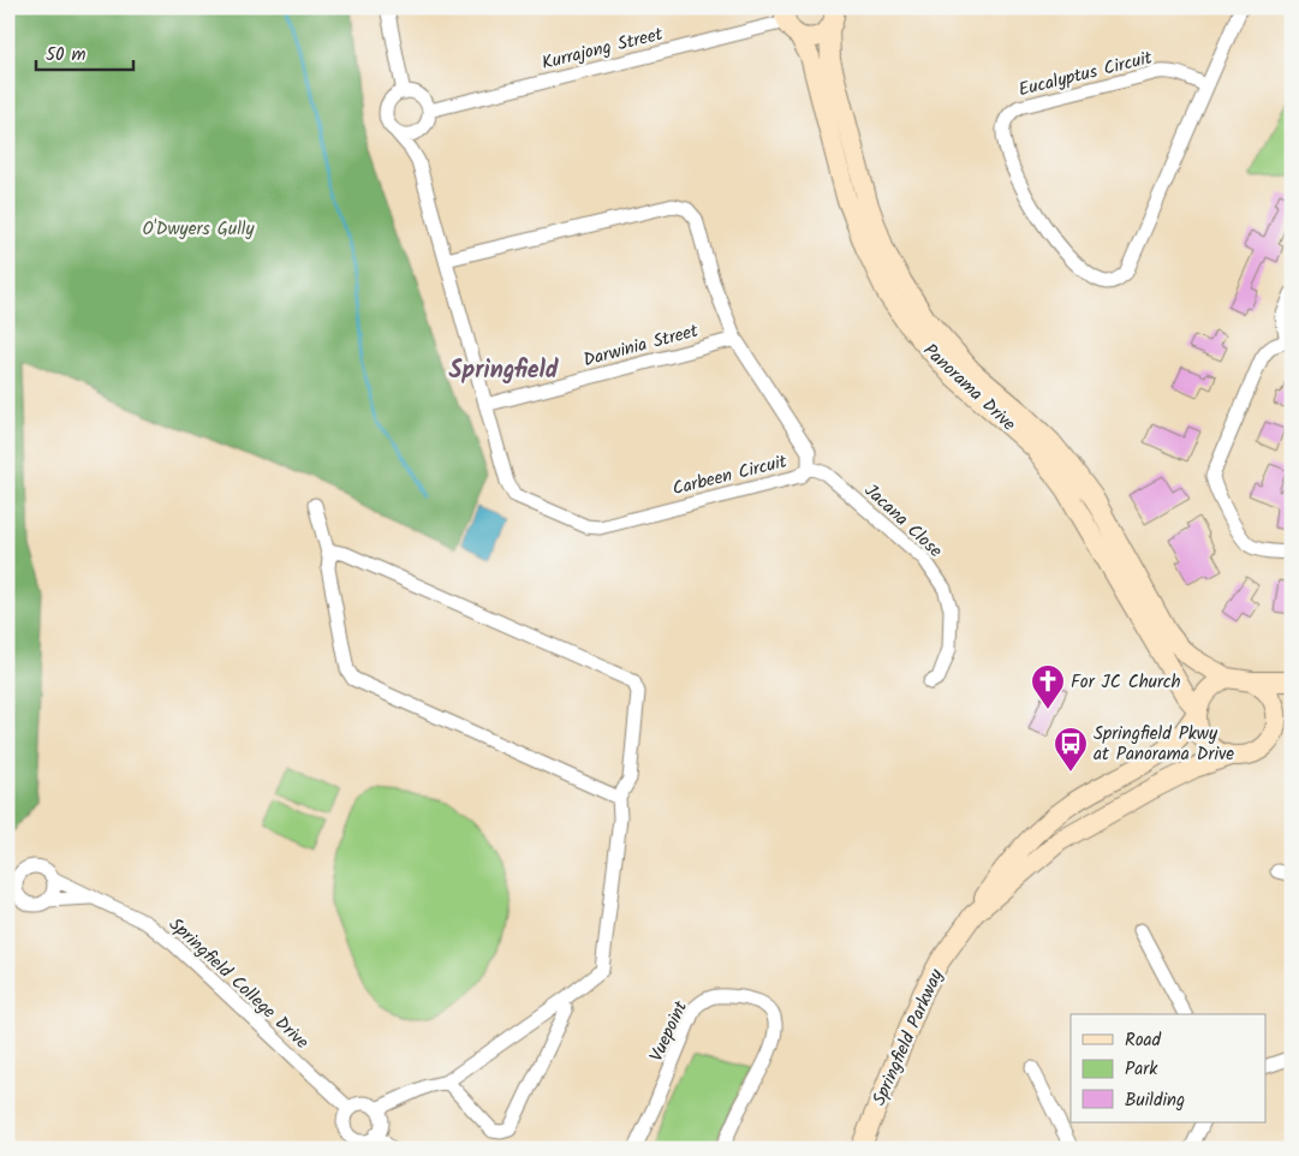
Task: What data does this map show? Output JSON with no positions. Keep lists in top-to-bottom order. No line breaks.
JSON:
{"streets":{"street":["Kurrajong Street","Eucalyptus Circuit","Darwinia Street","Panorama Drive","Carbeen Circuit","Jacana Close","Springfield College Drive","Vuepoint","Springfield Parkway"]},"crossings":[["Kurrajong Street","Panorama Drive"],["Kurrajong Street","Carbeen Circuit"],["Darwinia Street","Carbeen Circuit"],["Panorama Drive","Springfield Parkway"],["Carbeen Circuit","Jacana Close"]],"districts":["Springfield"],"parks":["O'Dwyers Gully"],"places":{"church":["For JC Church"],"bus stop":["Springfield Pkwy at Panorama Drive"]},"legend":["Road","Park","Building"],"scale_bar":"50 m"}
